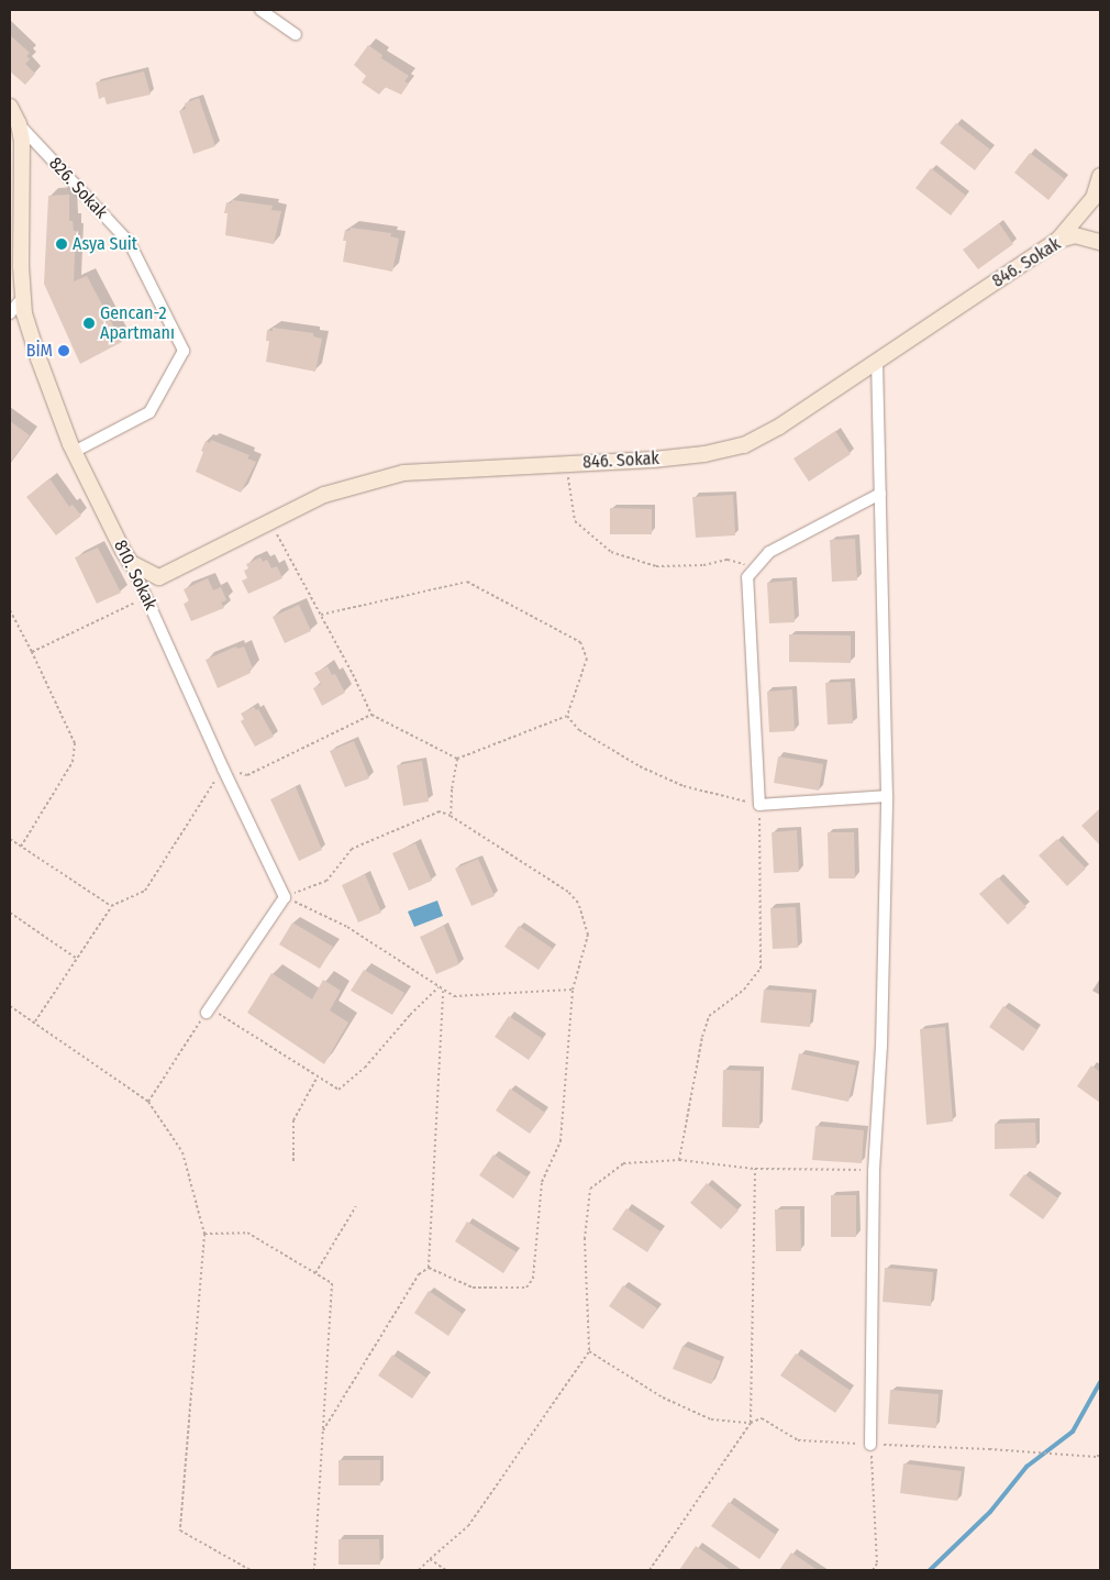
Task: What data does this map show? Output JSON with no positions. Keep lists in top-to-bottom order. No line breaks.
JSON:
{"streets":{"street":["826. Sokak","846. Sokak","810. Sokak"]},"crossings":[["826. Sokak","810. Sokak"],["846. Sokak","810. Sokak"]],"places":["Asya Suit","Gencan-2 Apartmanı","BİM"]}
